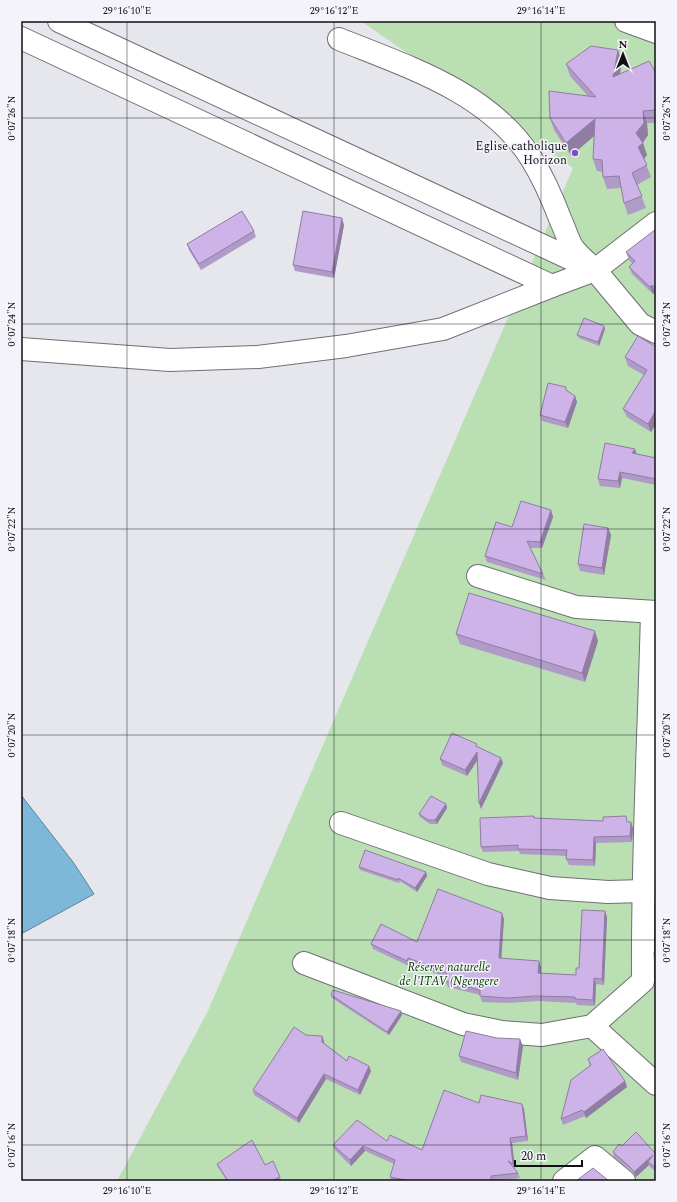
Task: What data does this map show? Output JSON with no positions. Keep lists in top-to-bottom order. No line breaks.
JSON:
{"parks":["Réserve naturelle de l'ITAV (Ngengere"],"places":["Eglise catholique Horizon"],"scale_bar":"20 m","north":"top","coordinates":["29°16'10\"E","29°16'12\"E","29°16'14\"E","0°07'26\"N","0°07'24\"N","0°07'22\"N","0°07'20\"N","0°07'18\"N","0°07'16\"N"]}
